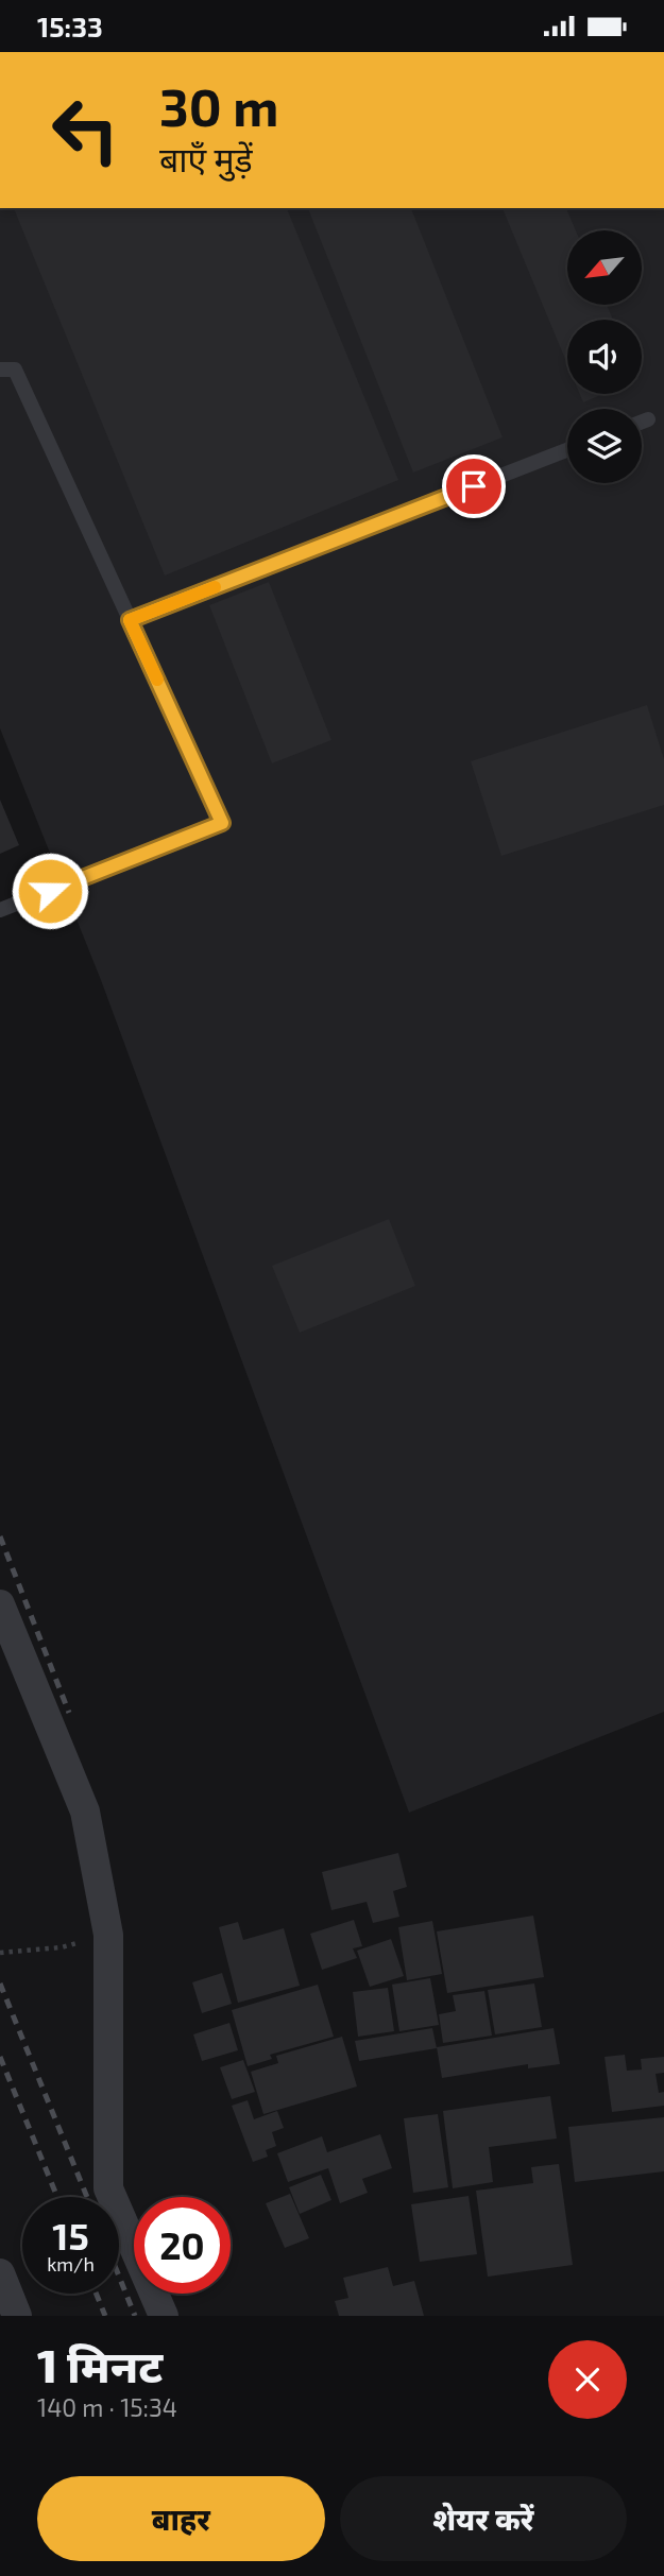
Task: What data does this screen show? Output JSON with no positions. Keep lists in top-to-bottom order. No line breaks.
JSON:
{"north":"bottom left","page":{"status":"15:33","turn":["30 m","बाएँ मुड़ें"],"speed":"15 km/h","limit":"20","heading":["1 मिनट","140 m · 15:34"],"buttons":["बाहर","शेयर करें"]}}
